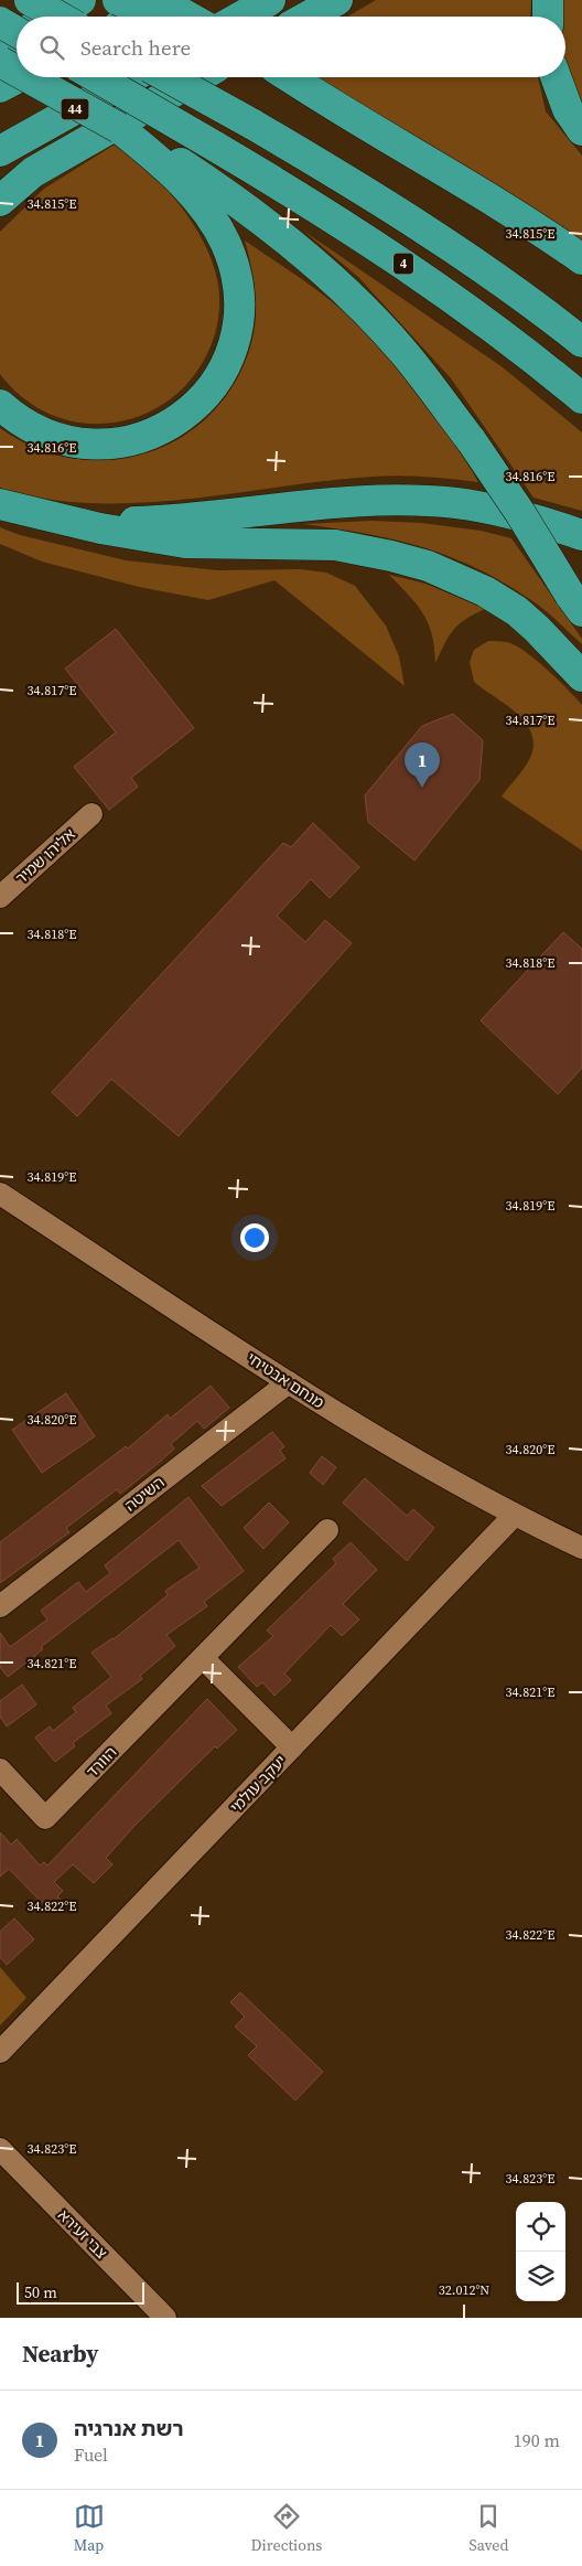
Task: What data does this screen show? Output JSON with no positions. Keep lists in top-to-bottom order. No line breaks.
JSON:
{"streets":{"highway":["44","4"],"street":["אליהו שמיר","מנחם אבטיחי","השיטה","הוורד","יעקב עולמי","צבי זעירא"]},"crossings":[["מנחם אבטיחי","השיטה"],["מנחם אבטיחי","יעקב עולמי"]],"scale_bar":"50 m","page":{"search":"Search here","pins":"1","scale":"50 m","heading":"Nearby","list":[{"mark":"1","name":"רשת אנרגיה","note":"Fuel","value":"190 m"}],"nav":["Map","Directions","Saved"]},"coordinates":["34.815°E","34.816°E","34.817°E","34.818°E","34.819°E","34.820°E","34.821°E","34.822°E","34.823°E","32.012°N"]}
